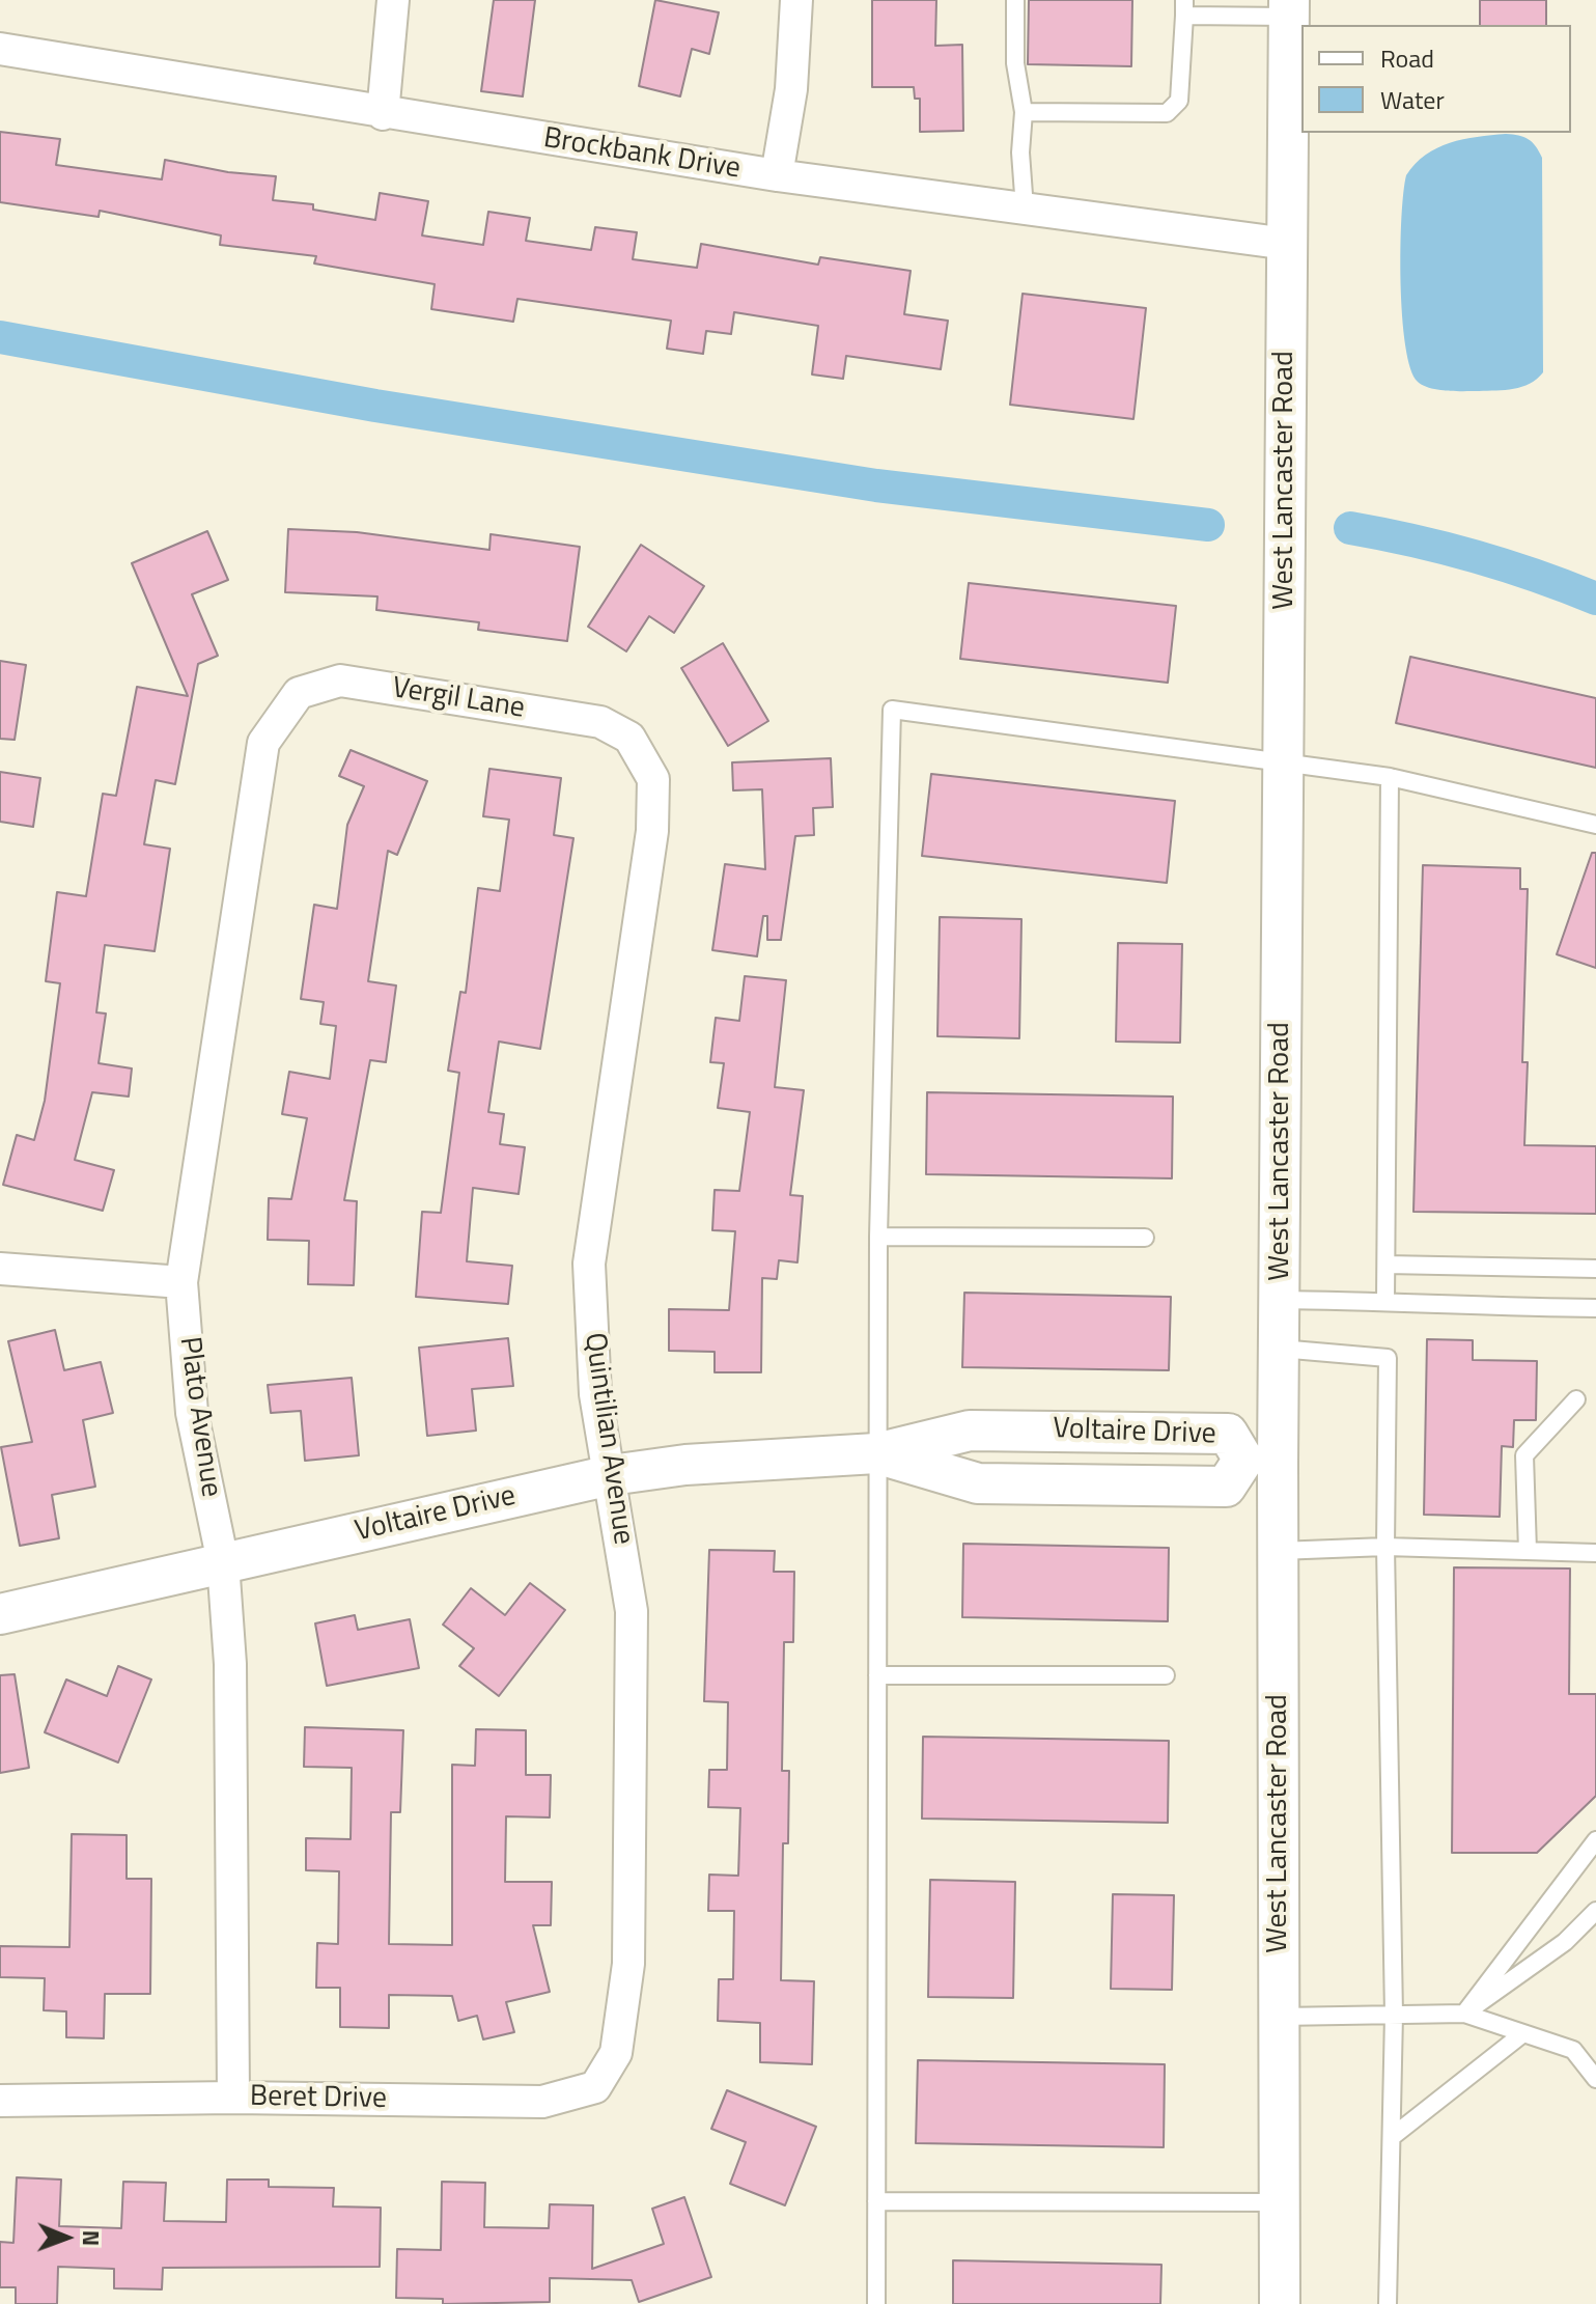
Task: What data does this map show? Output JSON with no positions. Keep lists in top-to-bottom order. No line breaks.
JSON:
{"streets":{"street":["Brockbank Drive","West Lancaster Road","Vergil Lane","Plato Avenue","Voltaire Drive","Quintilian Avenue","Beret Drive"]},"crossings":[["Brockbank Drive","West Lancaster Road"],["West Lancaster Road","Voltaire Drive"],["Vergil Lane","Plato Avenue"],["Vergil Lane","Quintilian Avenue"],["Plato Avenue","Voltaire Drive"],["Plato Avenue","Beret Drive"],["Voltaire Drive","Quintilian Avenue"],["Quintilian Avenue","Beret Drive"]],"legend":["Road","Water"],"north":"right"}
